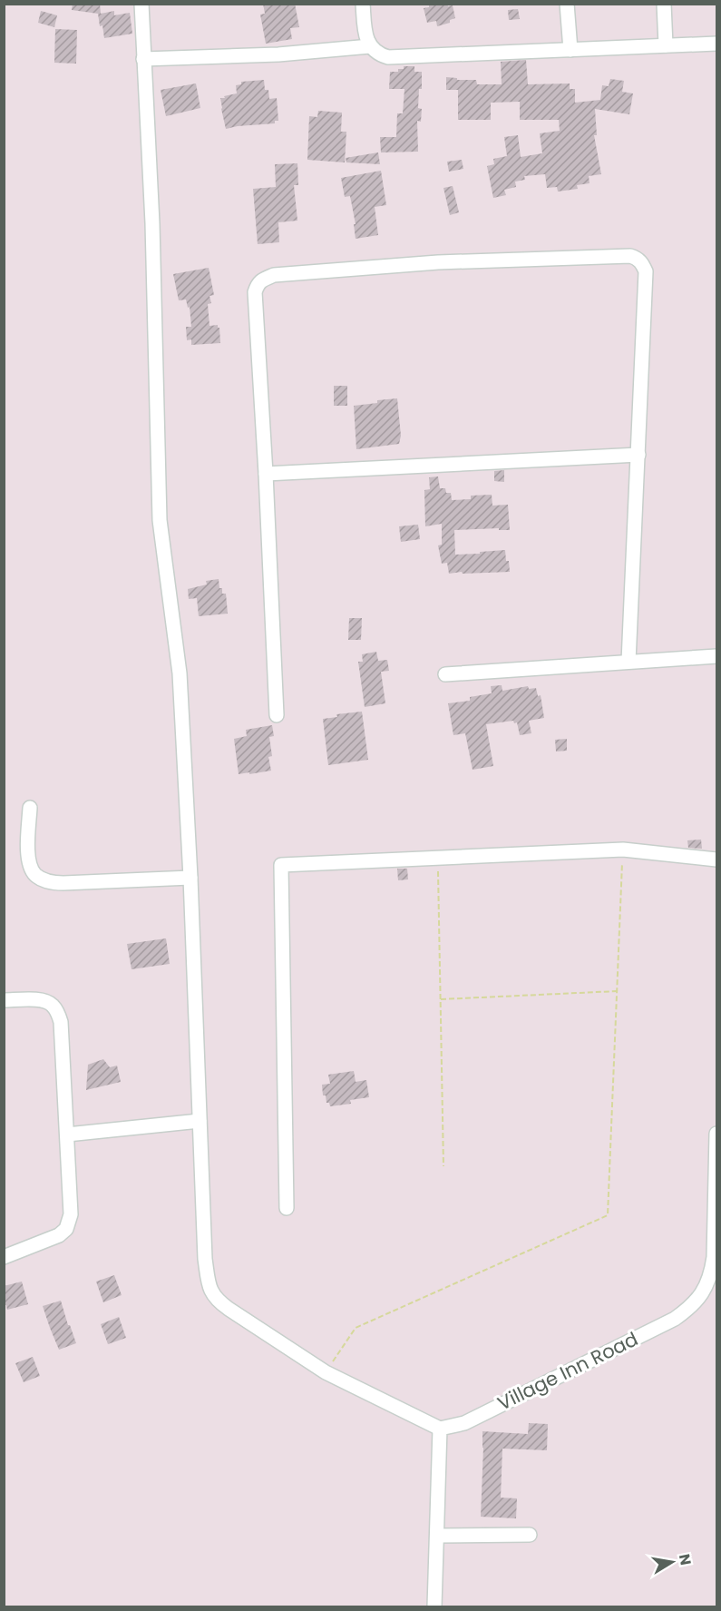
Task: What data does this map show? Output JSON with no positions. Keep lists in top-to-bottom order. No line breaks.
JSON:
{"streets":{"street":["Village Inn Road"]},"north":"right"}
